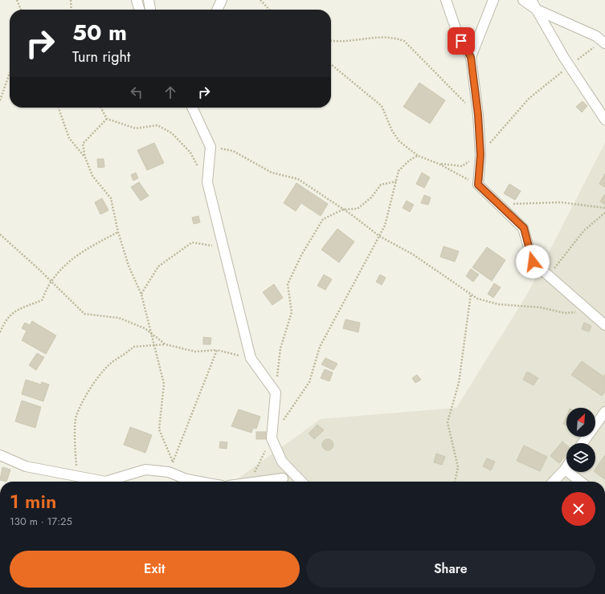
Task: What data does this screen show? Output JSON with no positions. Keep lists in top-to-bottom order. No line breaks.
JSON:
{"north":"top right","page":{"turn":["50 m","Turn right"],"heading":["1 min","130 m · 17:25"],"buttons":["Exit","Share"]}}
